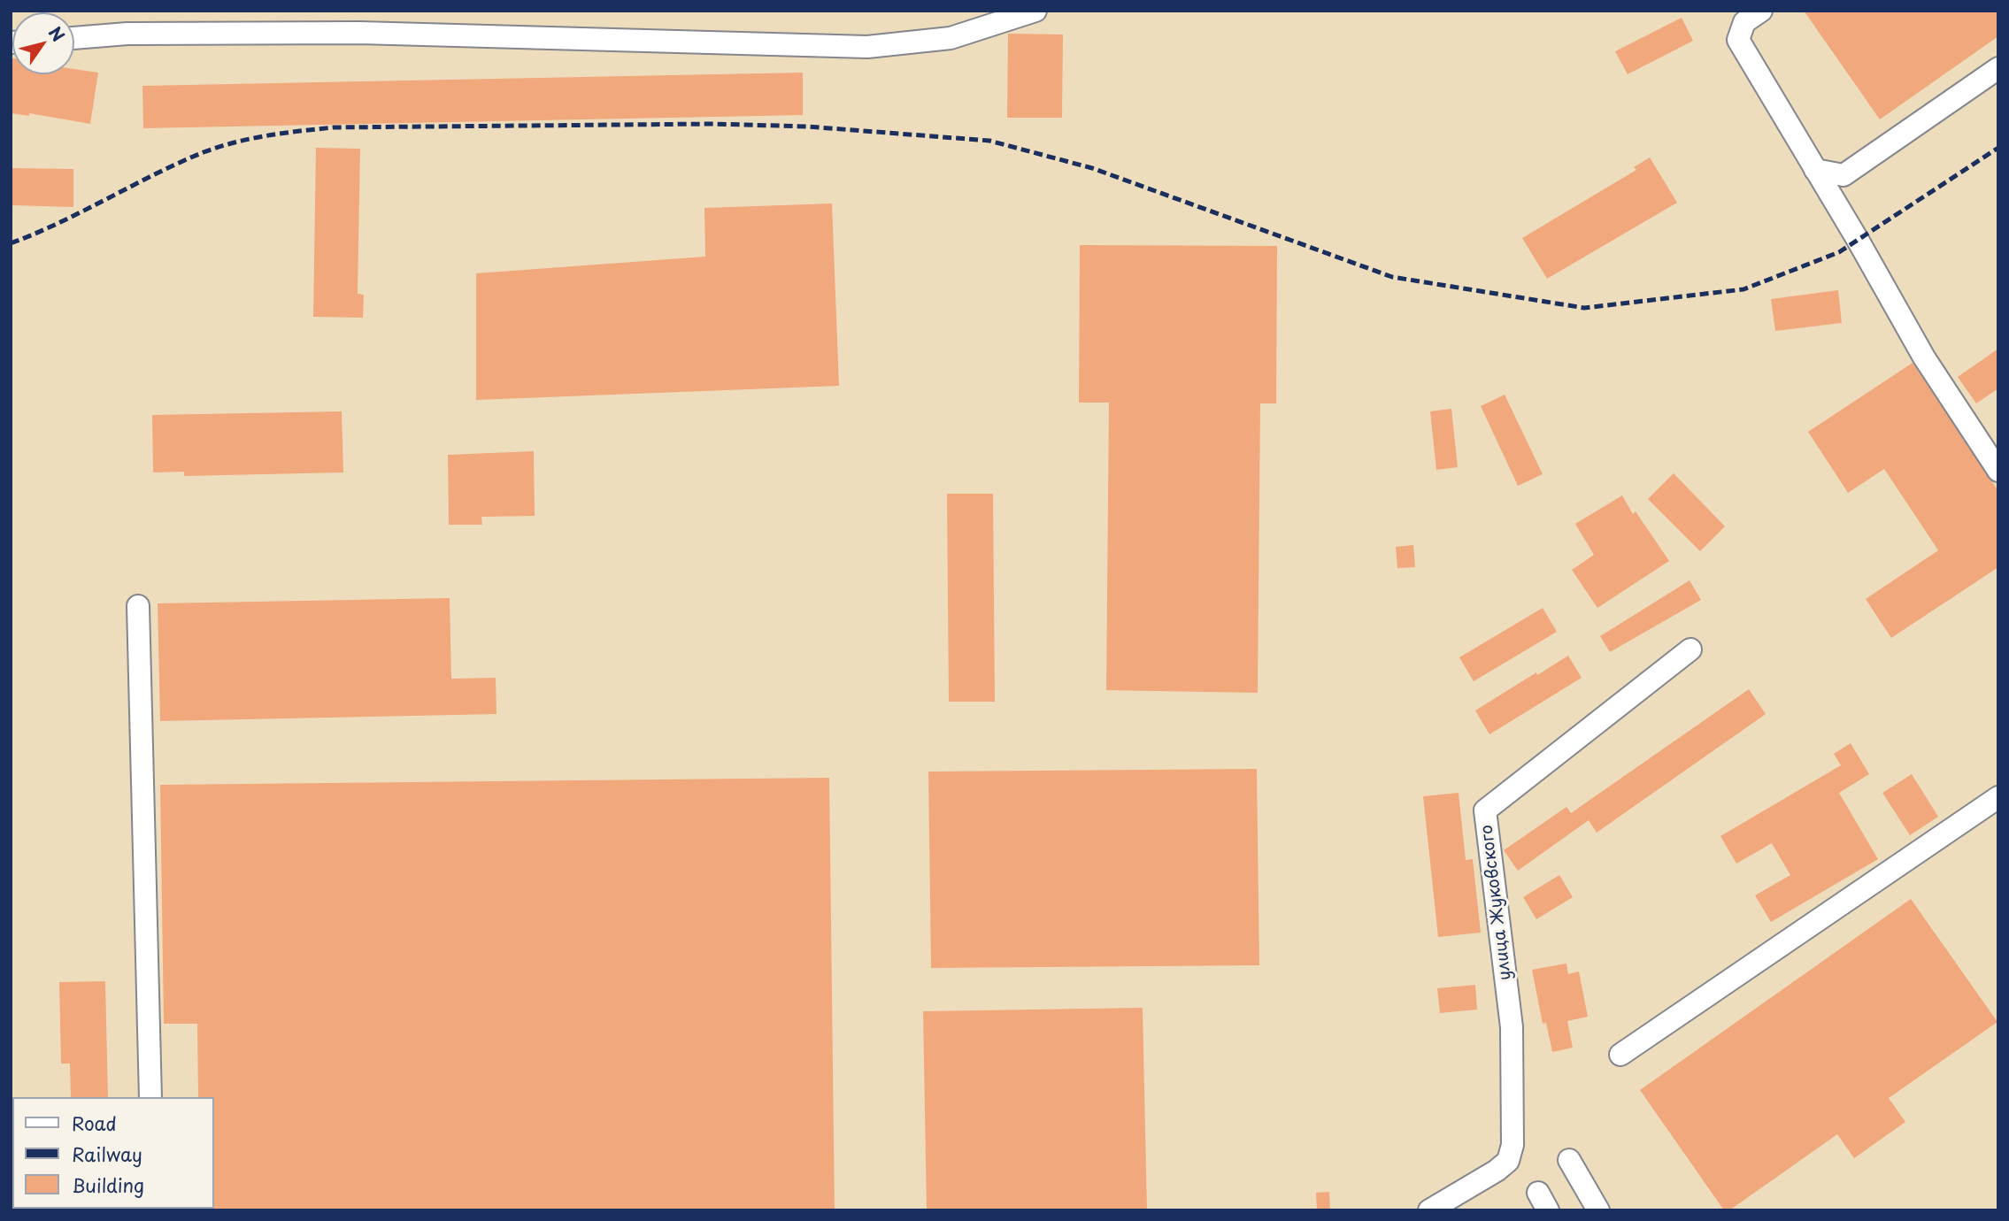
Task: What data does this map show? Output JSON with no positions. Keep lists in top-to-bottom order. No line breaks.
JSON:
{"streets":{"street":["улица Жуковского"]},"legend":["Road","Railway","Building"],"north":"top right"}
